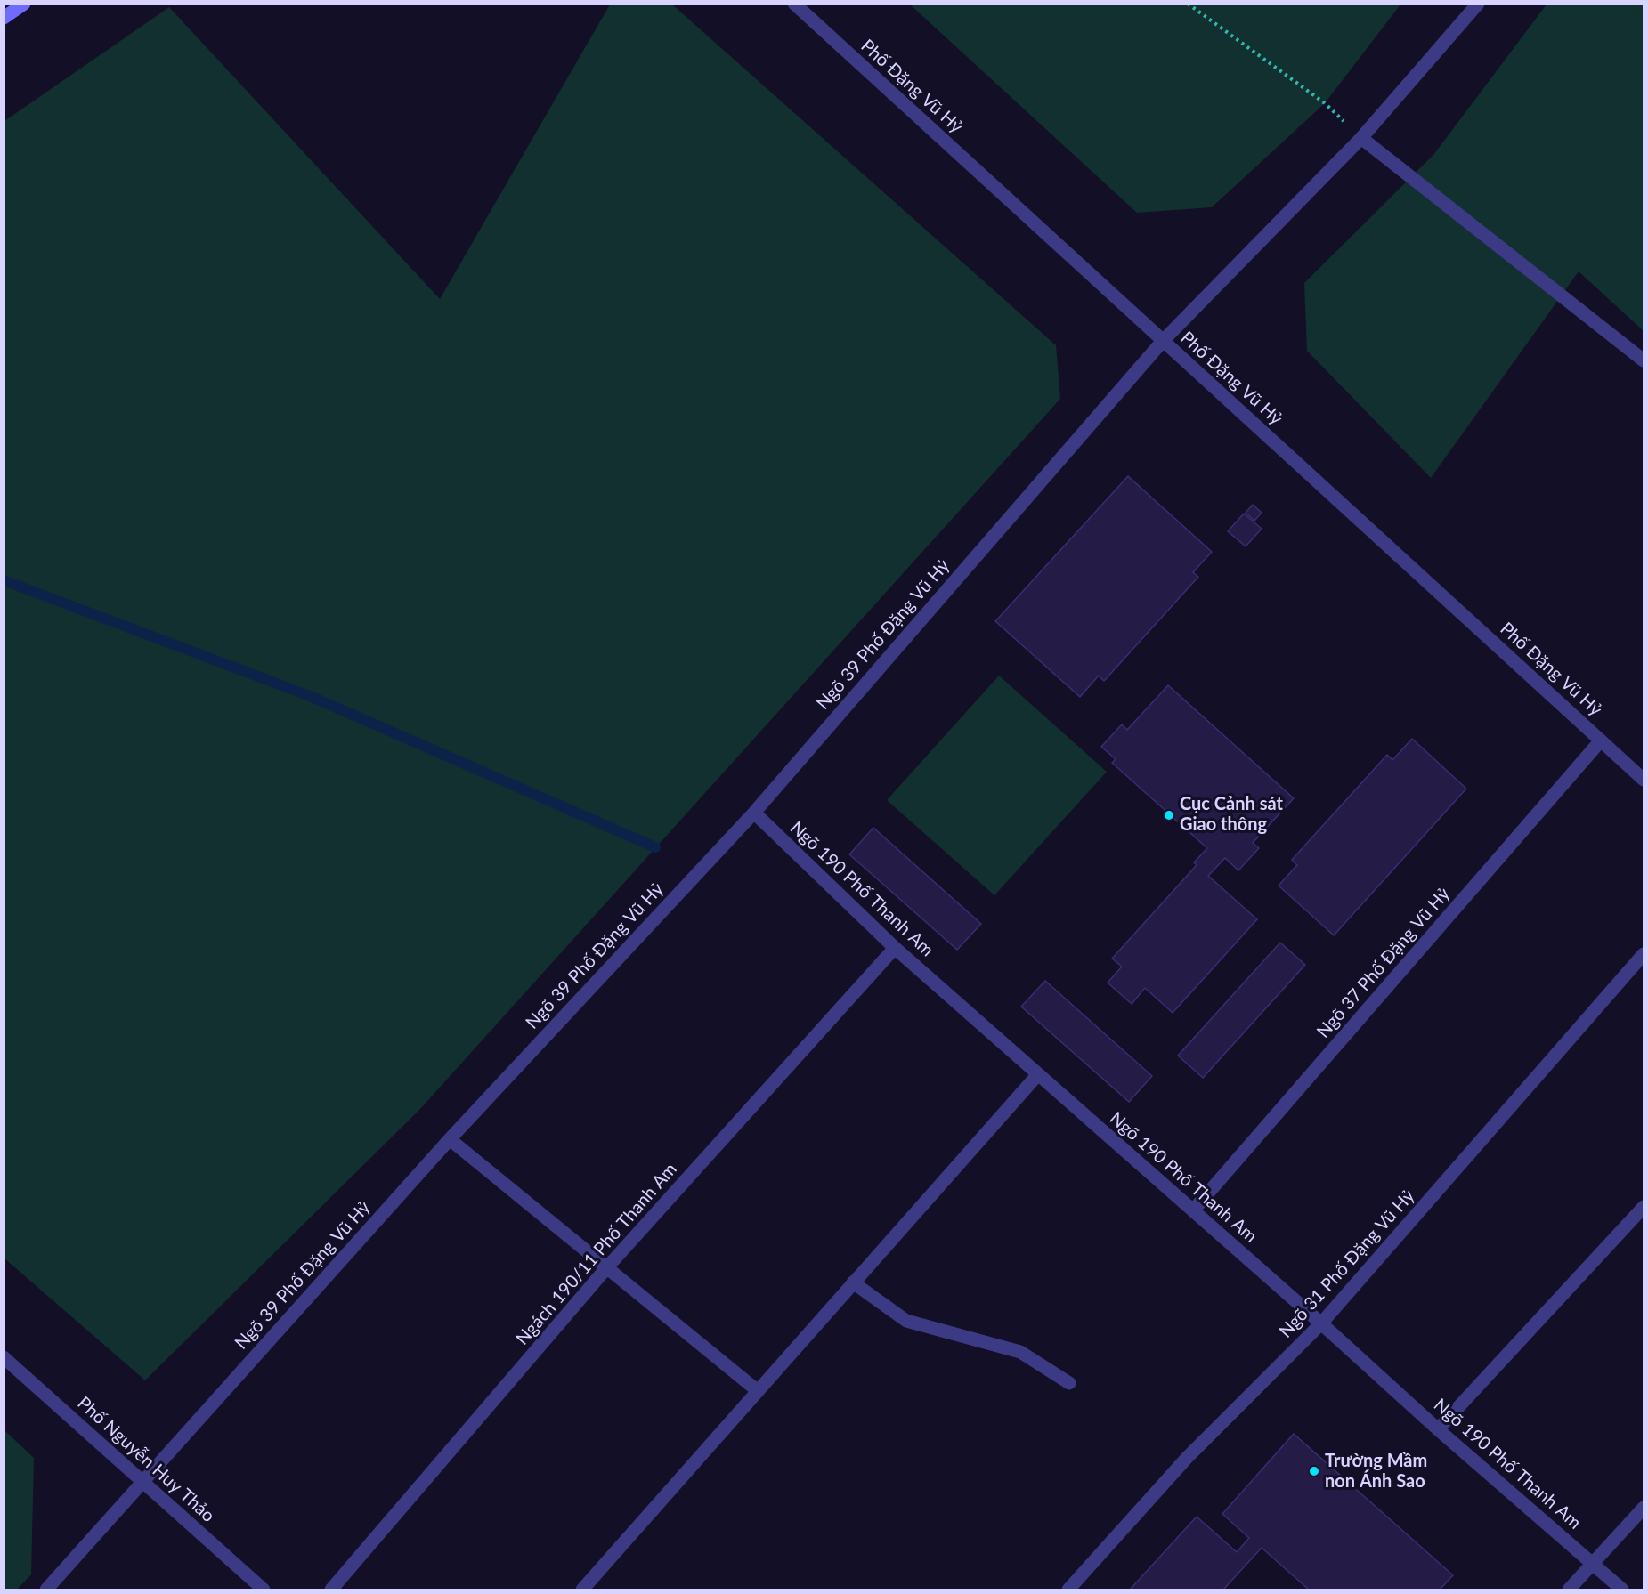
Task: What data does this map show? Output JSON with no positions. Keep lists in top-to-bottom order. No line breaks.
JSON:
{"streets":{"street":["Phố Đặng Vũ Hỷ","Ngõ 39 Phố Đặng Vũ Hỷ","Ngõ 190 Phố Thanh Am","Ngõ 37 Phố Đặng Vũ Hỷ","Ngách 190/11 Phố Thanh Am","Ngõ 31 Phố Đặng Vũ Hỷ","Phố Nguyễn Huy Thảo"]},"crossings":[["Phố Đặng Vũ Hỷ","Ngõ 39 Phố Đặng Vũ Hỷ"],["Phố Đặng Vũ Hỷ","Ngõ 37 Phố Đặng Vũ Hỷ"],["Ngõ 39 Phố Đặng Vũ Hỷ","Ngõ 190 Phố Thanh Am"],["Ngõ 39 Phố Đặng Vũ Hỷ","Phố Nguyễn Huy Thảo"],["Ngõ 190 Phố Thanh Am","Ngõ 37 Phố Đặng Vũ Hỷ"],["Ngõ 190 Phố Thanh Am","Ngách 190/11 Phố Thanh Am"],["Ngõ 190 Phố Thanh Am","Ngõ 31 Phố Đặng Vũ Hỷ"]],"places":["Cục Cảnh sát Giao thông","Trường Mầm non Ánh Sao"]}
